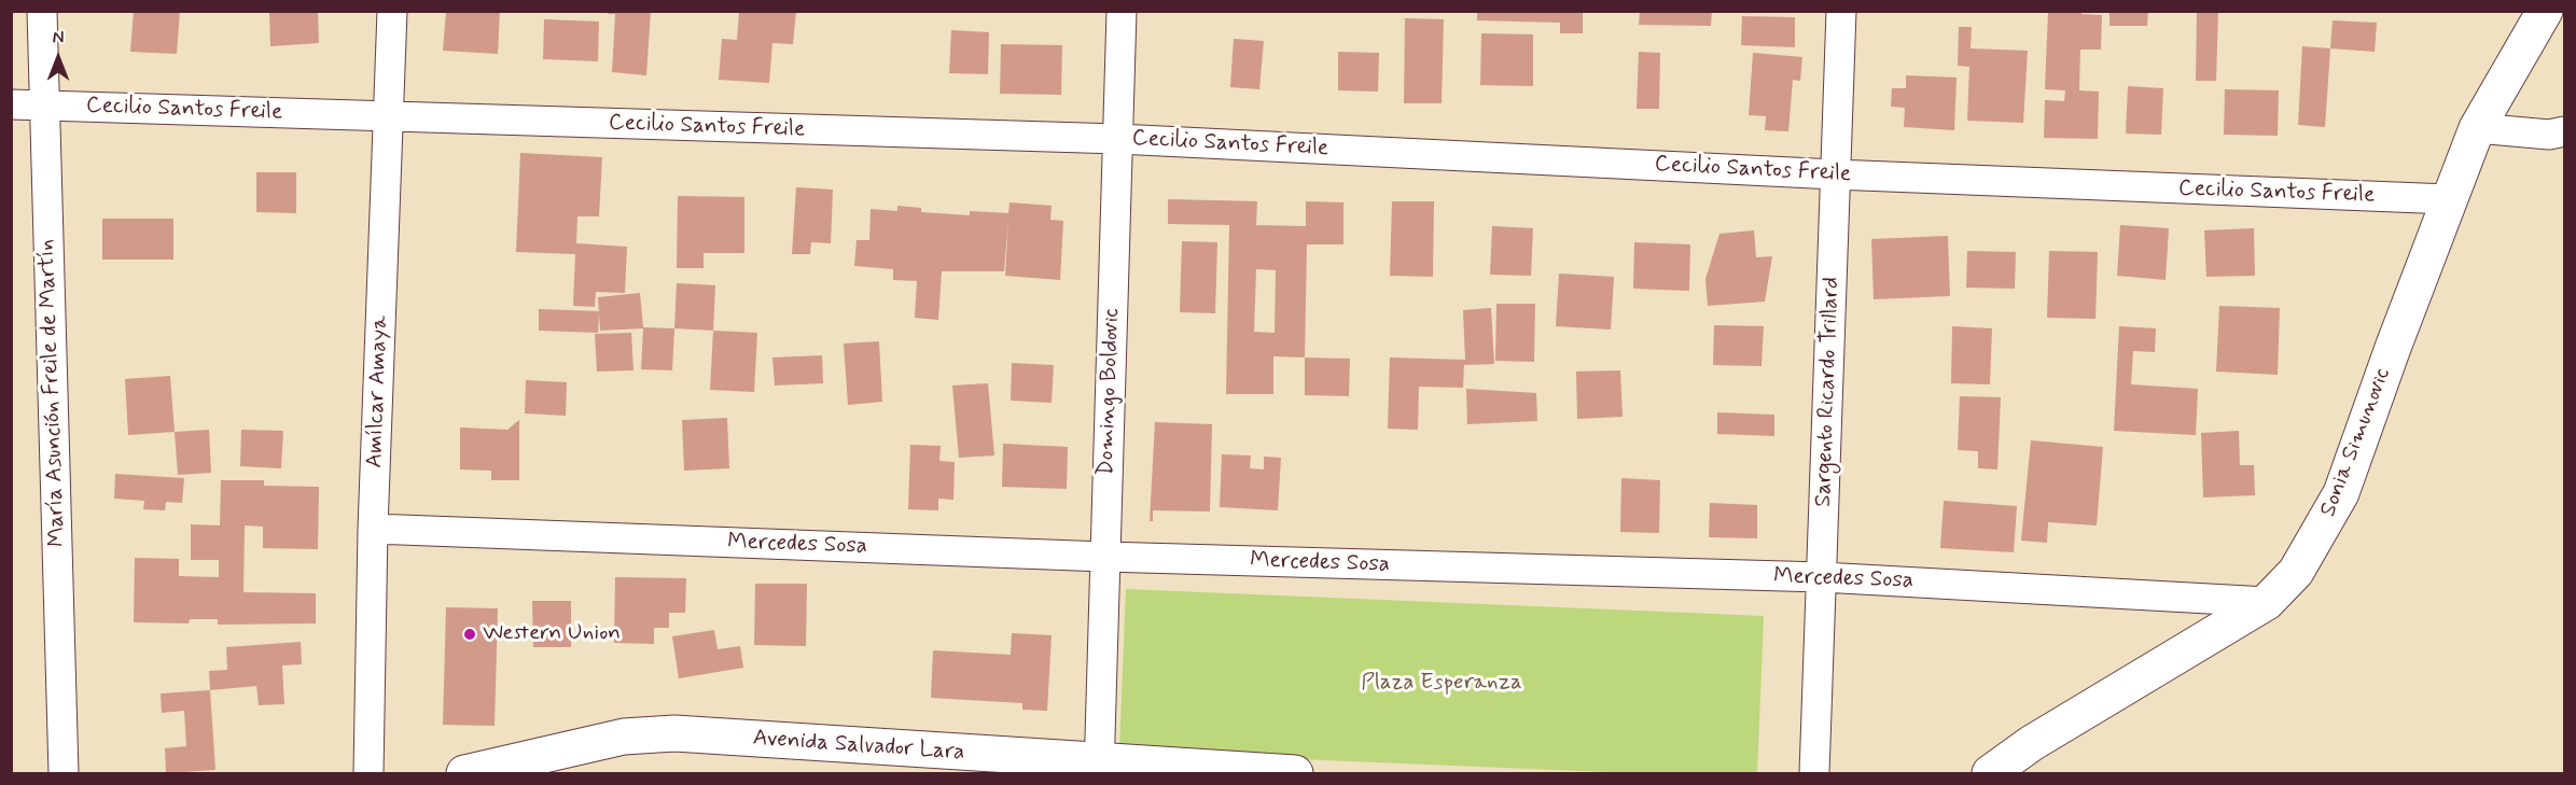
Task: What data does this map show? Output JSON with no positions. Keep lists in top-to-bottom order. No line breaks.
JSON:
{"streets":{"street":["Cecilio Santos Freile","Amílcar Amaya","Domingo Boldovic","Sargento Ricardo Trillard","María Asunción Freile de Martín","Sonia Simunovic","Mercedes Sosa","Avenida Salvador Lara"]},"crossings":[["Cecilio Santos Freile","Amílcar Amaya"],["Cecilio Santos Freile","Domingo Boldovic"],["Cecilio Santos Freile","Sargento Ricardo Trillard"],["Cecilio Santos Freile","María Asunción Freile de Martín"],["Cecilio Santos Freile","Sonia Simunovic"],["Amílcar Amaya","Mercedes Sosa"],["Domingo Boldovic","Mercedes Sosa"],["Domingo Boldovic","Avenida Salvador Lara"],["Sargento Ricardo Trillard","Mercedes Sosa"],["Sonia Simunovic","Mercedes Sosa"]],"parks":["Plaza Esperanza"],"places":["Western Union"],"north":"top"}
